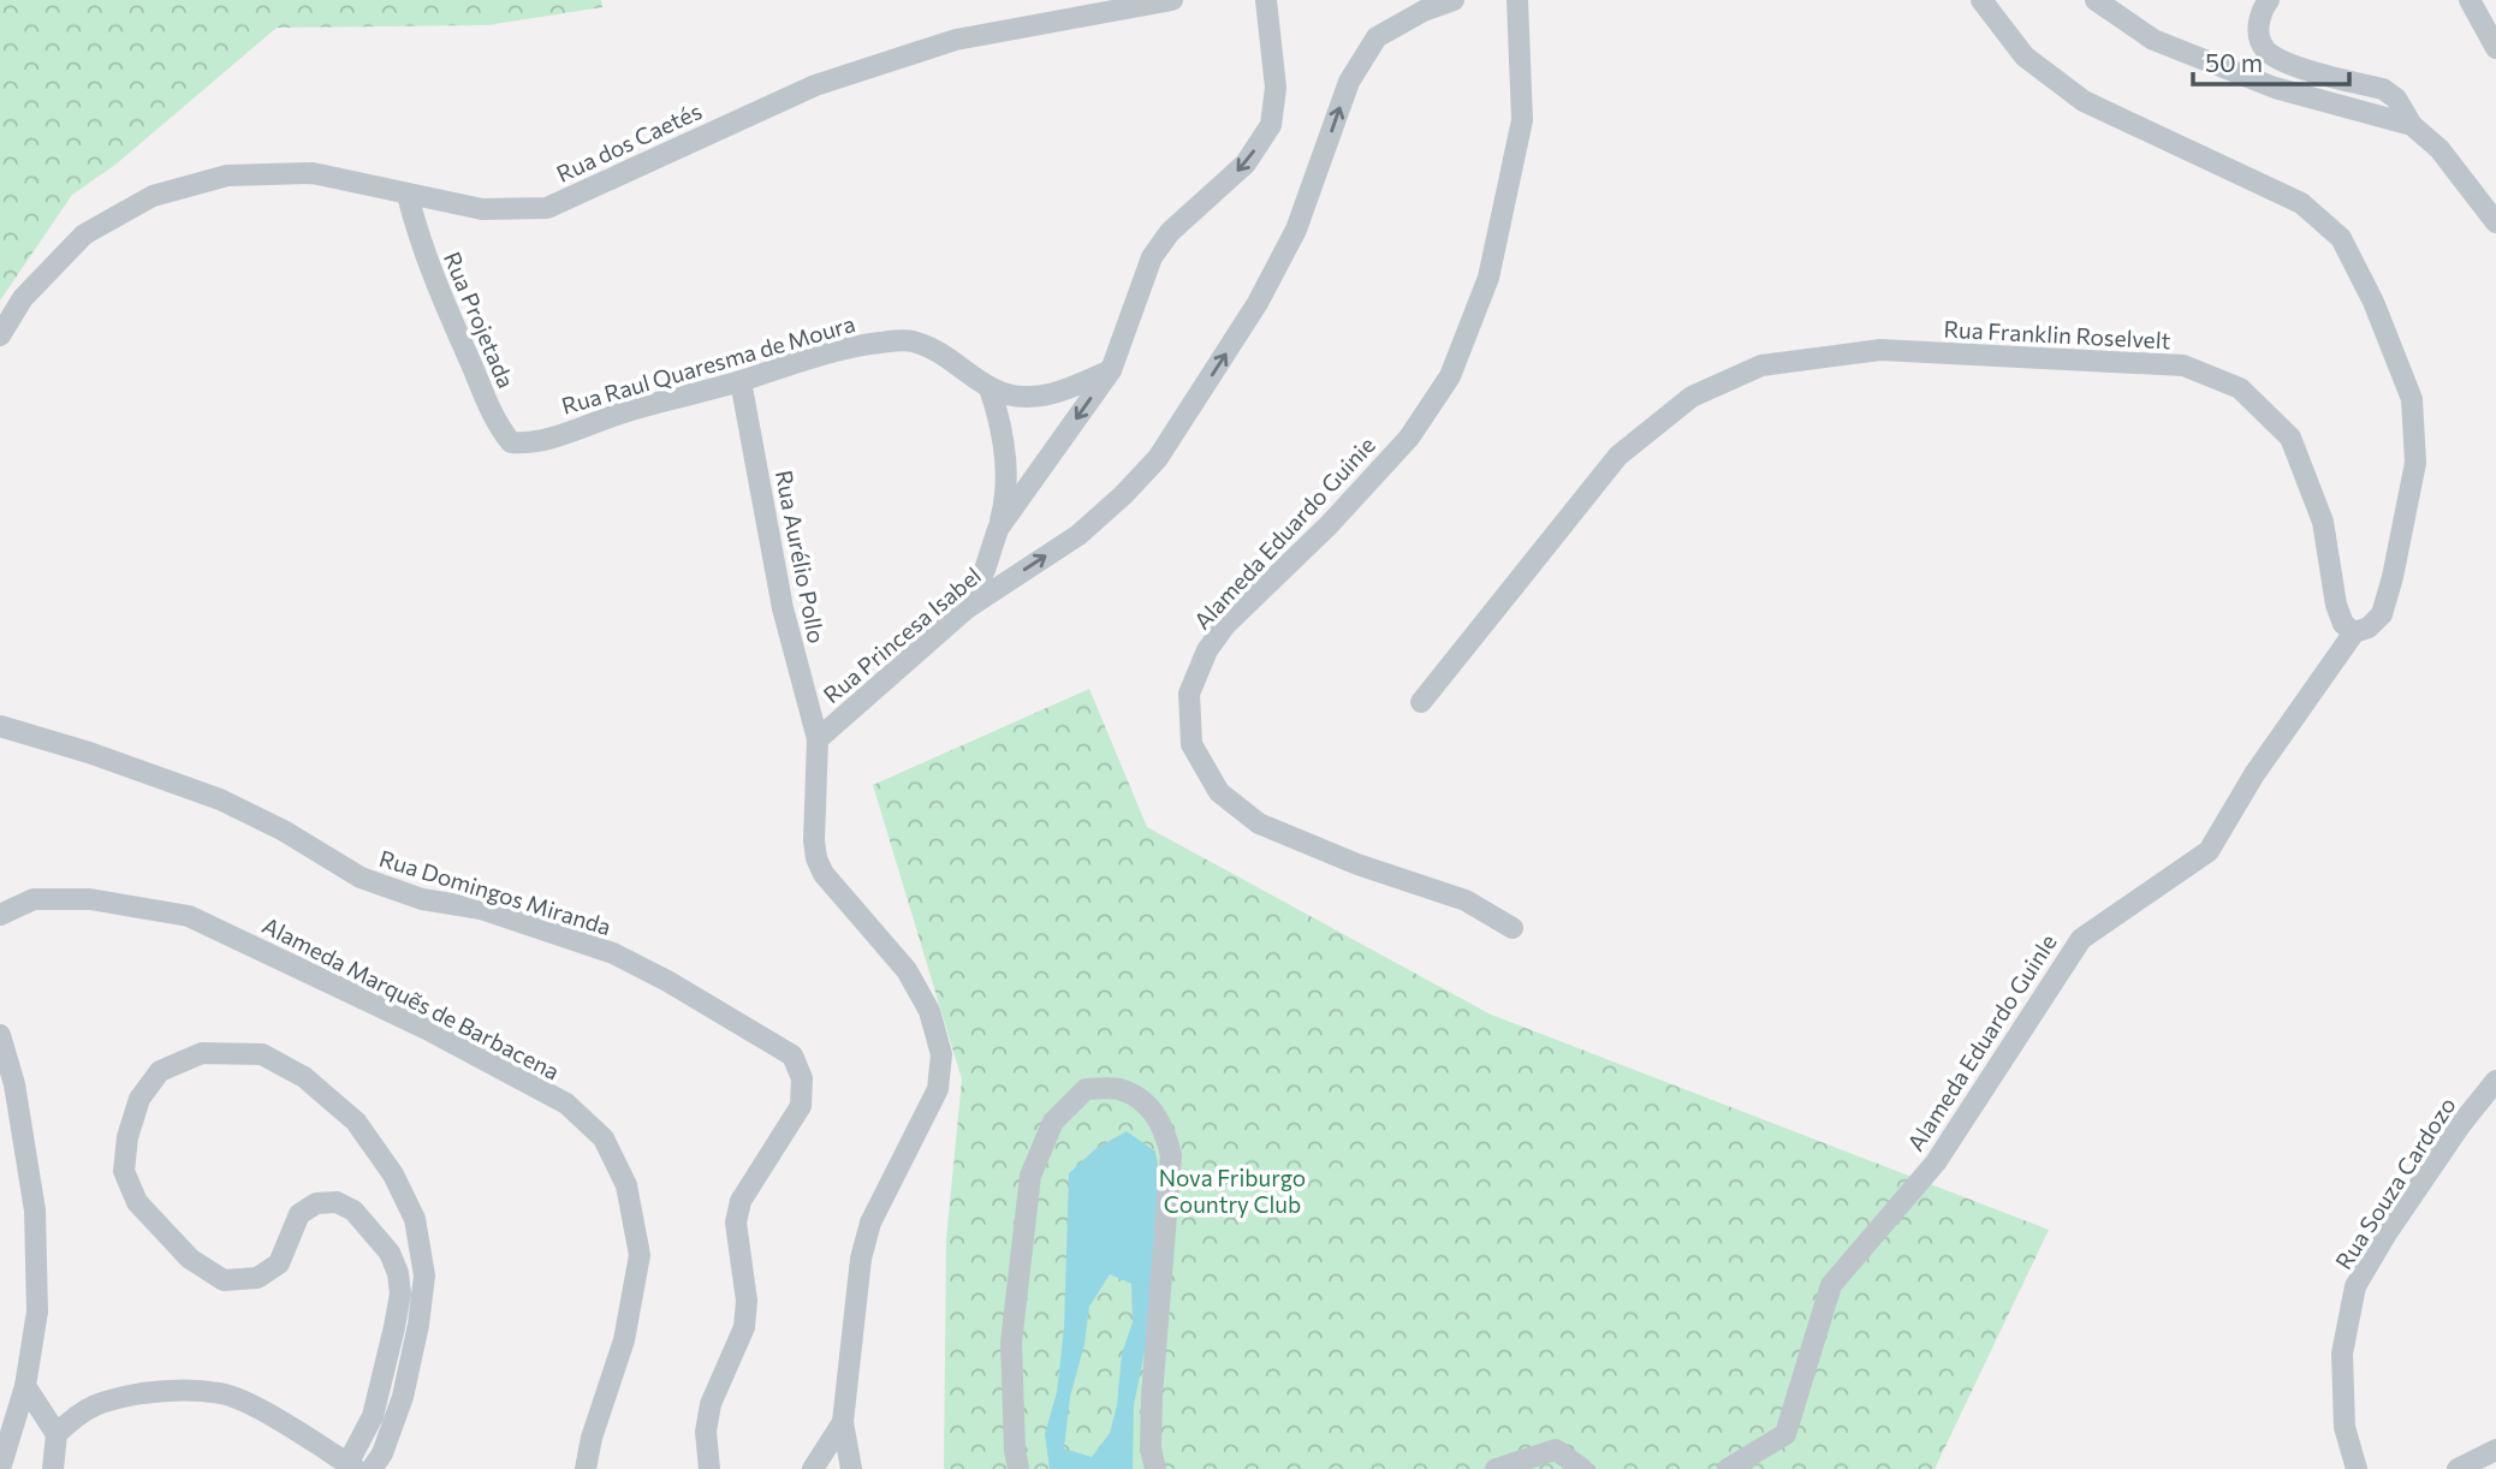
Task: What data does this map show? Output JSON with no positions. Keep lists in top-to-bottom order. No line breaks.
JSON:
{"streets":{"street":["Rua dos Caetés","Rua Projetada","Rua Franklin Roselvelt","Rua Raul Quaresma de Moura","Alameda Eduardo Guinie","Rua Aurélio Pollo","Rua Princesa Isabel","Rua Domingos Miranda","Alameda Marquẽs de Barbacena","Alameda Eduardo Guinle","Rua Souza Cardozo"]},"crossings":[["Rua dos Caetés","Rua Projetada"],["Rua Projetada","Rua Raul Quaresma de Moura"],["Rua Franklin Roselvelt","Alameda Eduardo Guinle"],["Rua Raul Quaresma de Moura","Rua Aurélio Pollo"],["Rua Aurélio Pollo","Rua Princesa Isabel"]],"parks":["Nova Friburgo Country Club"],"scale_bar":"50 m"}
